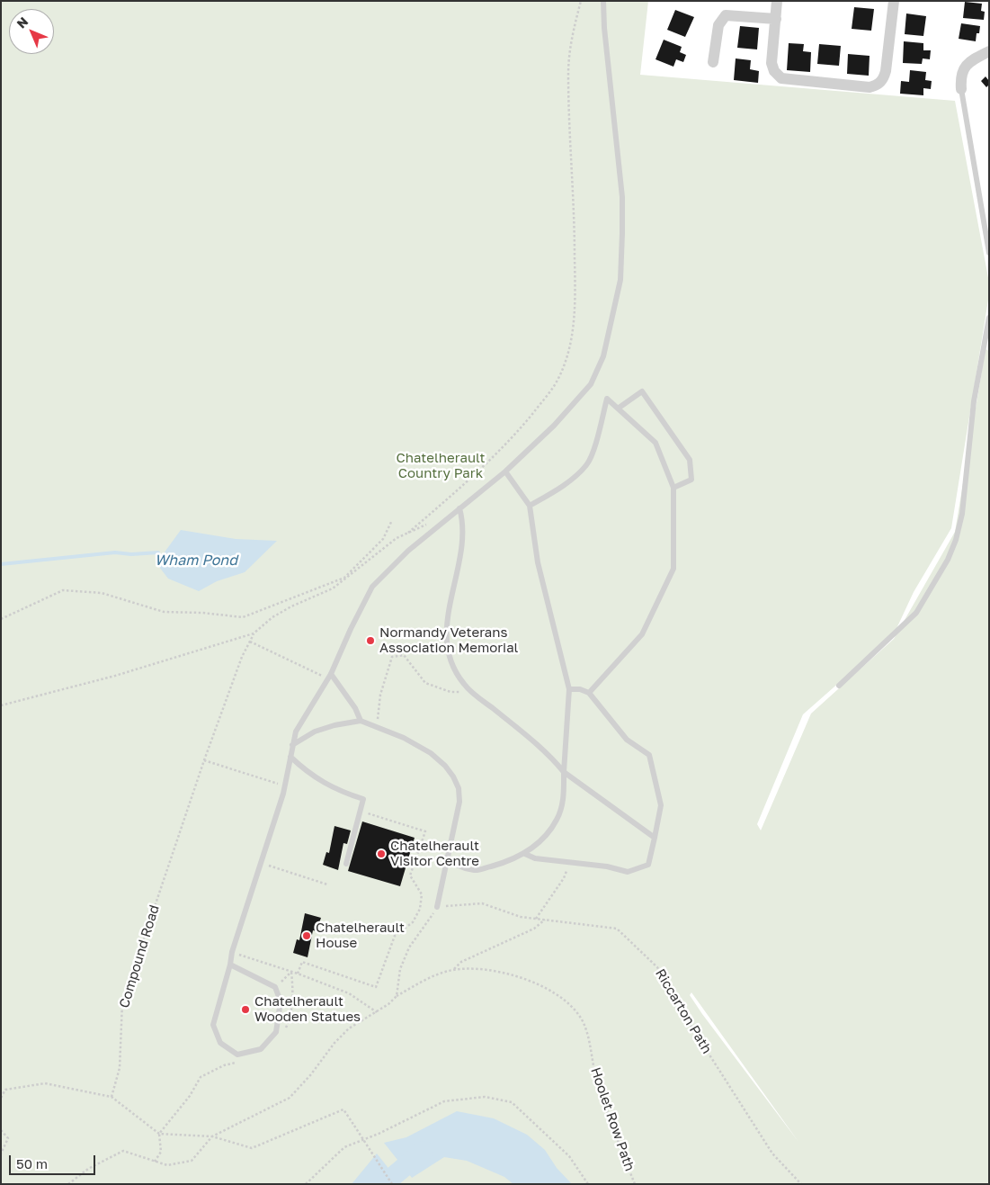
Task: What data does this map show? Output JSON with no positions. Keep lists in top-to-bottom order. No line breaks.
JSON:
{"streets":{"path":["Compound Road","Riccarton Path","Hoolet Row Path"]},"water":["Wham Pond"],"parks":["Chatelherault Country Park"],"places":["Normandy Veterans Association Memorial","Chatelherault Visitor Centre","Chatelherault House","Chatelherault Wooden Statues"],"scale_bar":"50 m","north":"top left"}
